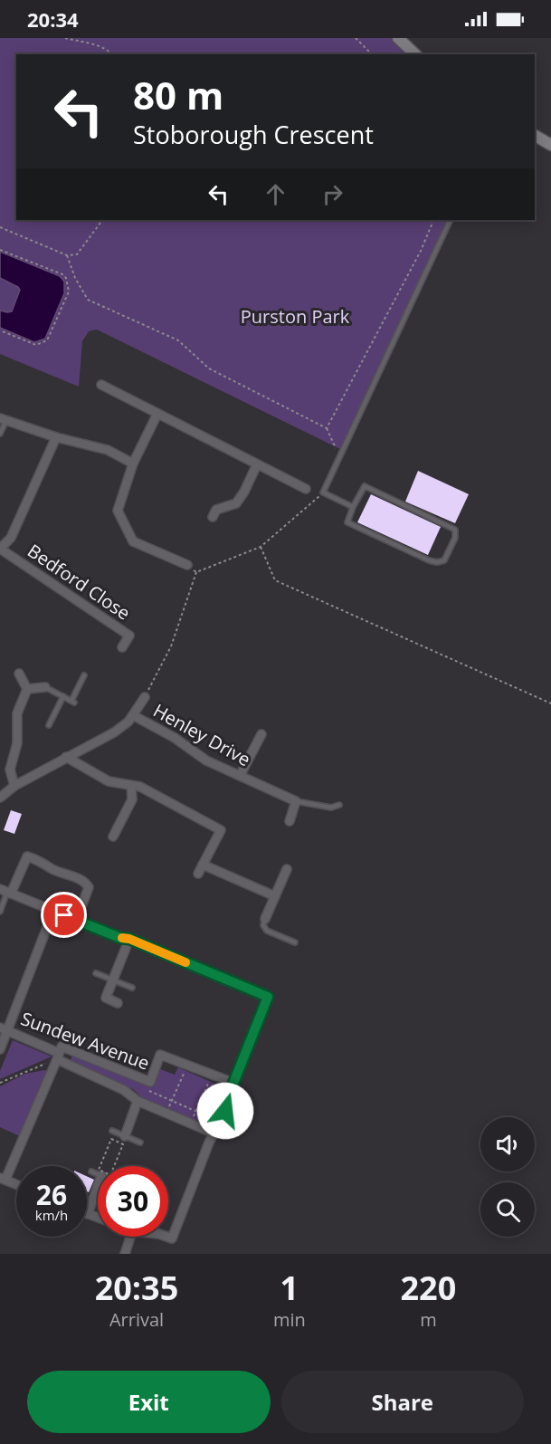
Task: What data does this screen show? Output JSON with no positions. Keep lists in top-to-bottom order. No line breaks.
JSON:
{"streets":{"street":["Bedford Close","Henley Drive","Sundew Avenue"]},"parks":["Purston Park"],"page":{"status":"20:34","turn":["80 m","Stoborough Crescent"],"speed":"26 km/h","limit":"30","eta":["20:35","Arrival","1","min","220","m"],"buttons":["Exit","Share"]}}
